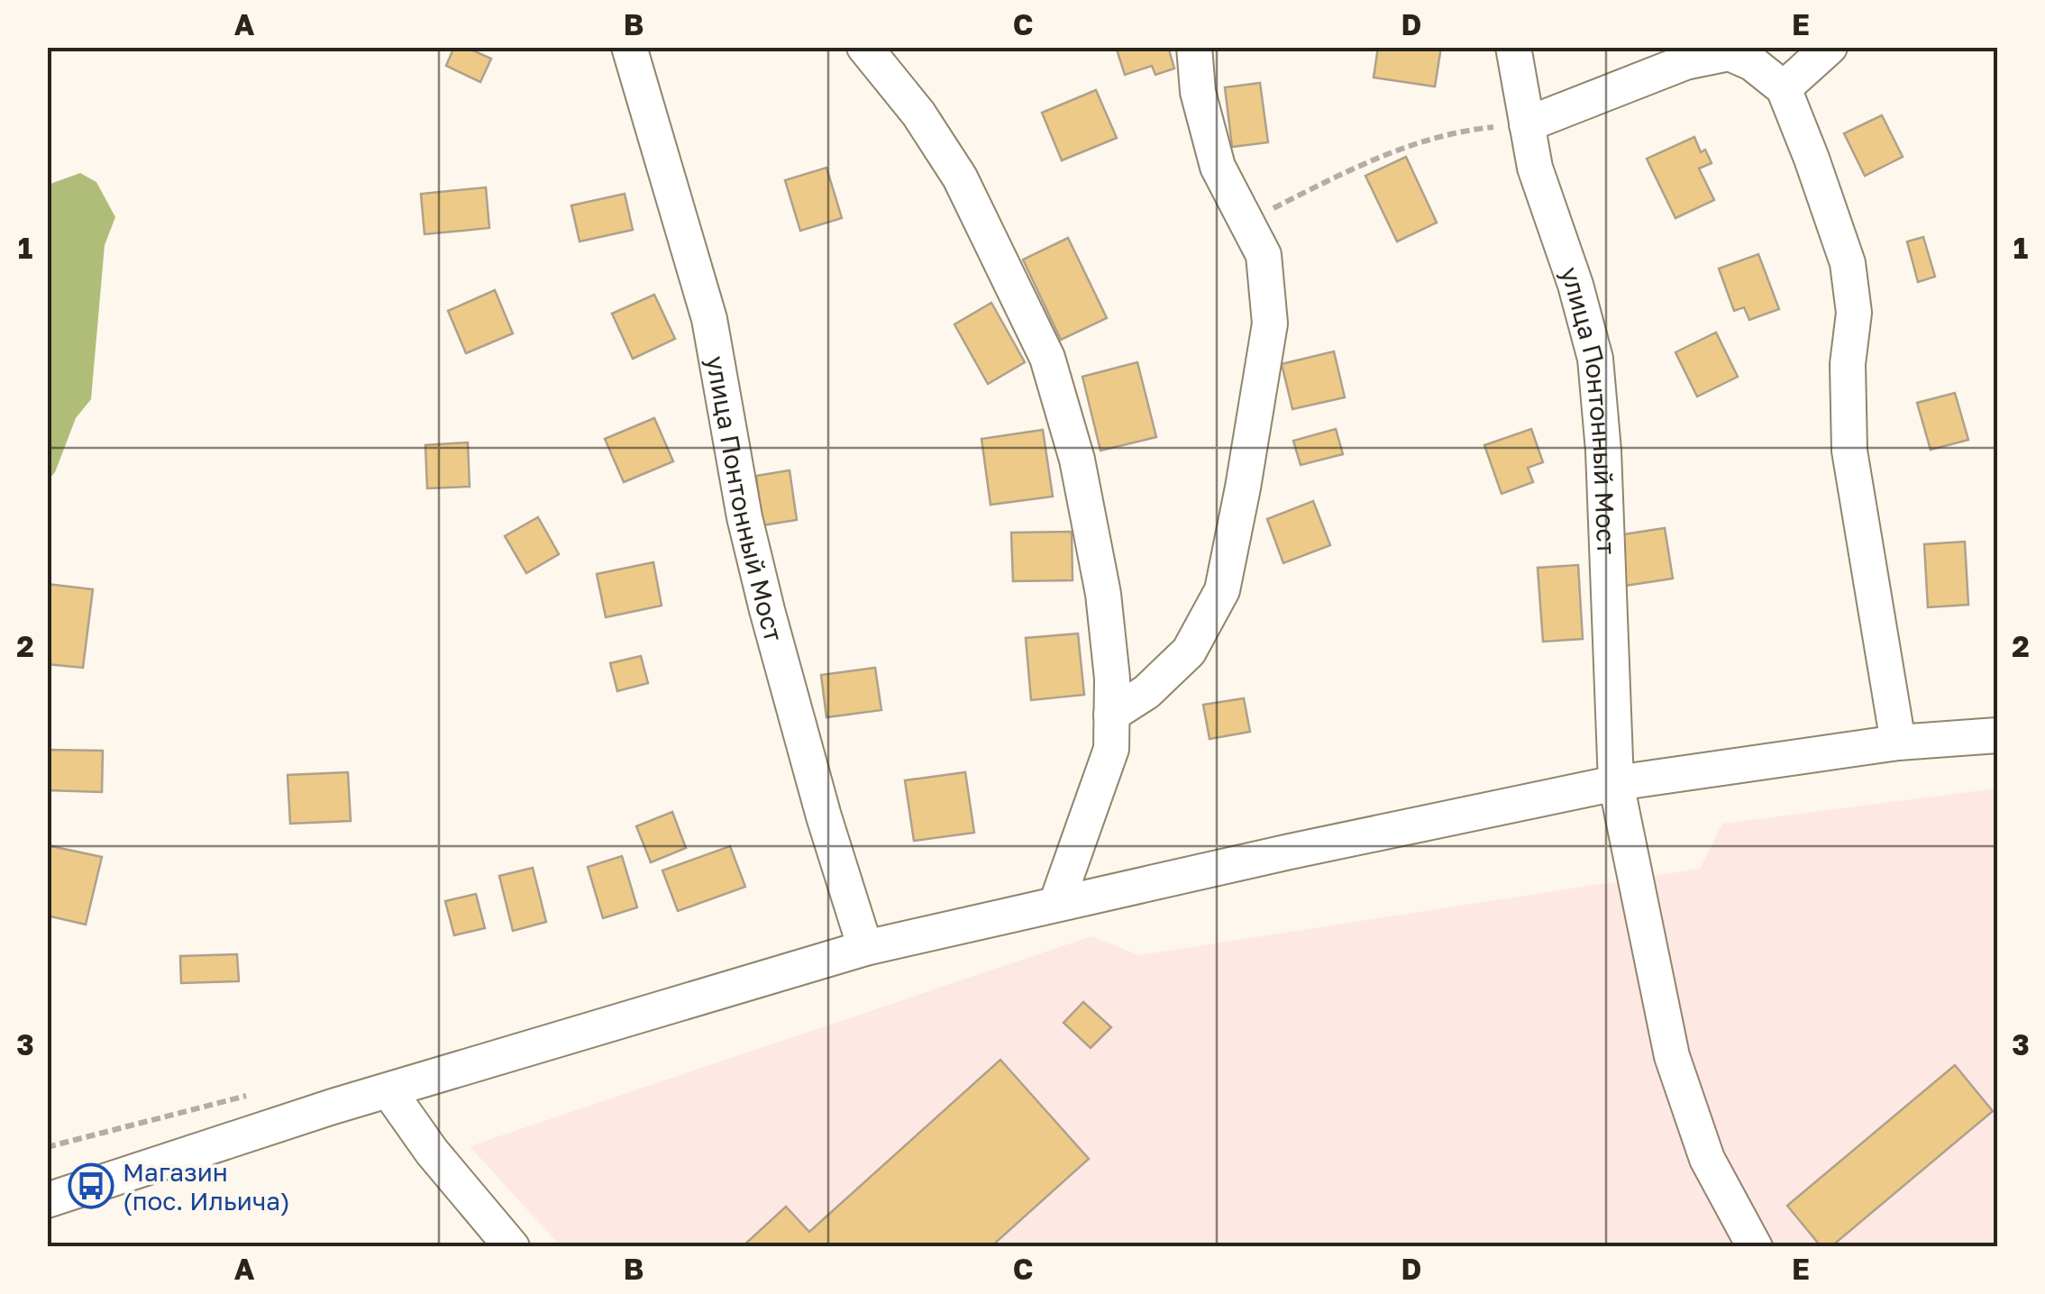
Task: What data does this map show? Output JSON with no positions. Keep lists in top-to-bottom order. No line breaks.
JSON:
{"streets":{"street":["улица Понтонный Мост"]},"places":{"bus stop":["Магазин (пос. Ильича)"]},"grid":{"columns":["A","B","C","D","E"],"rows":["1","2","3"]}}
